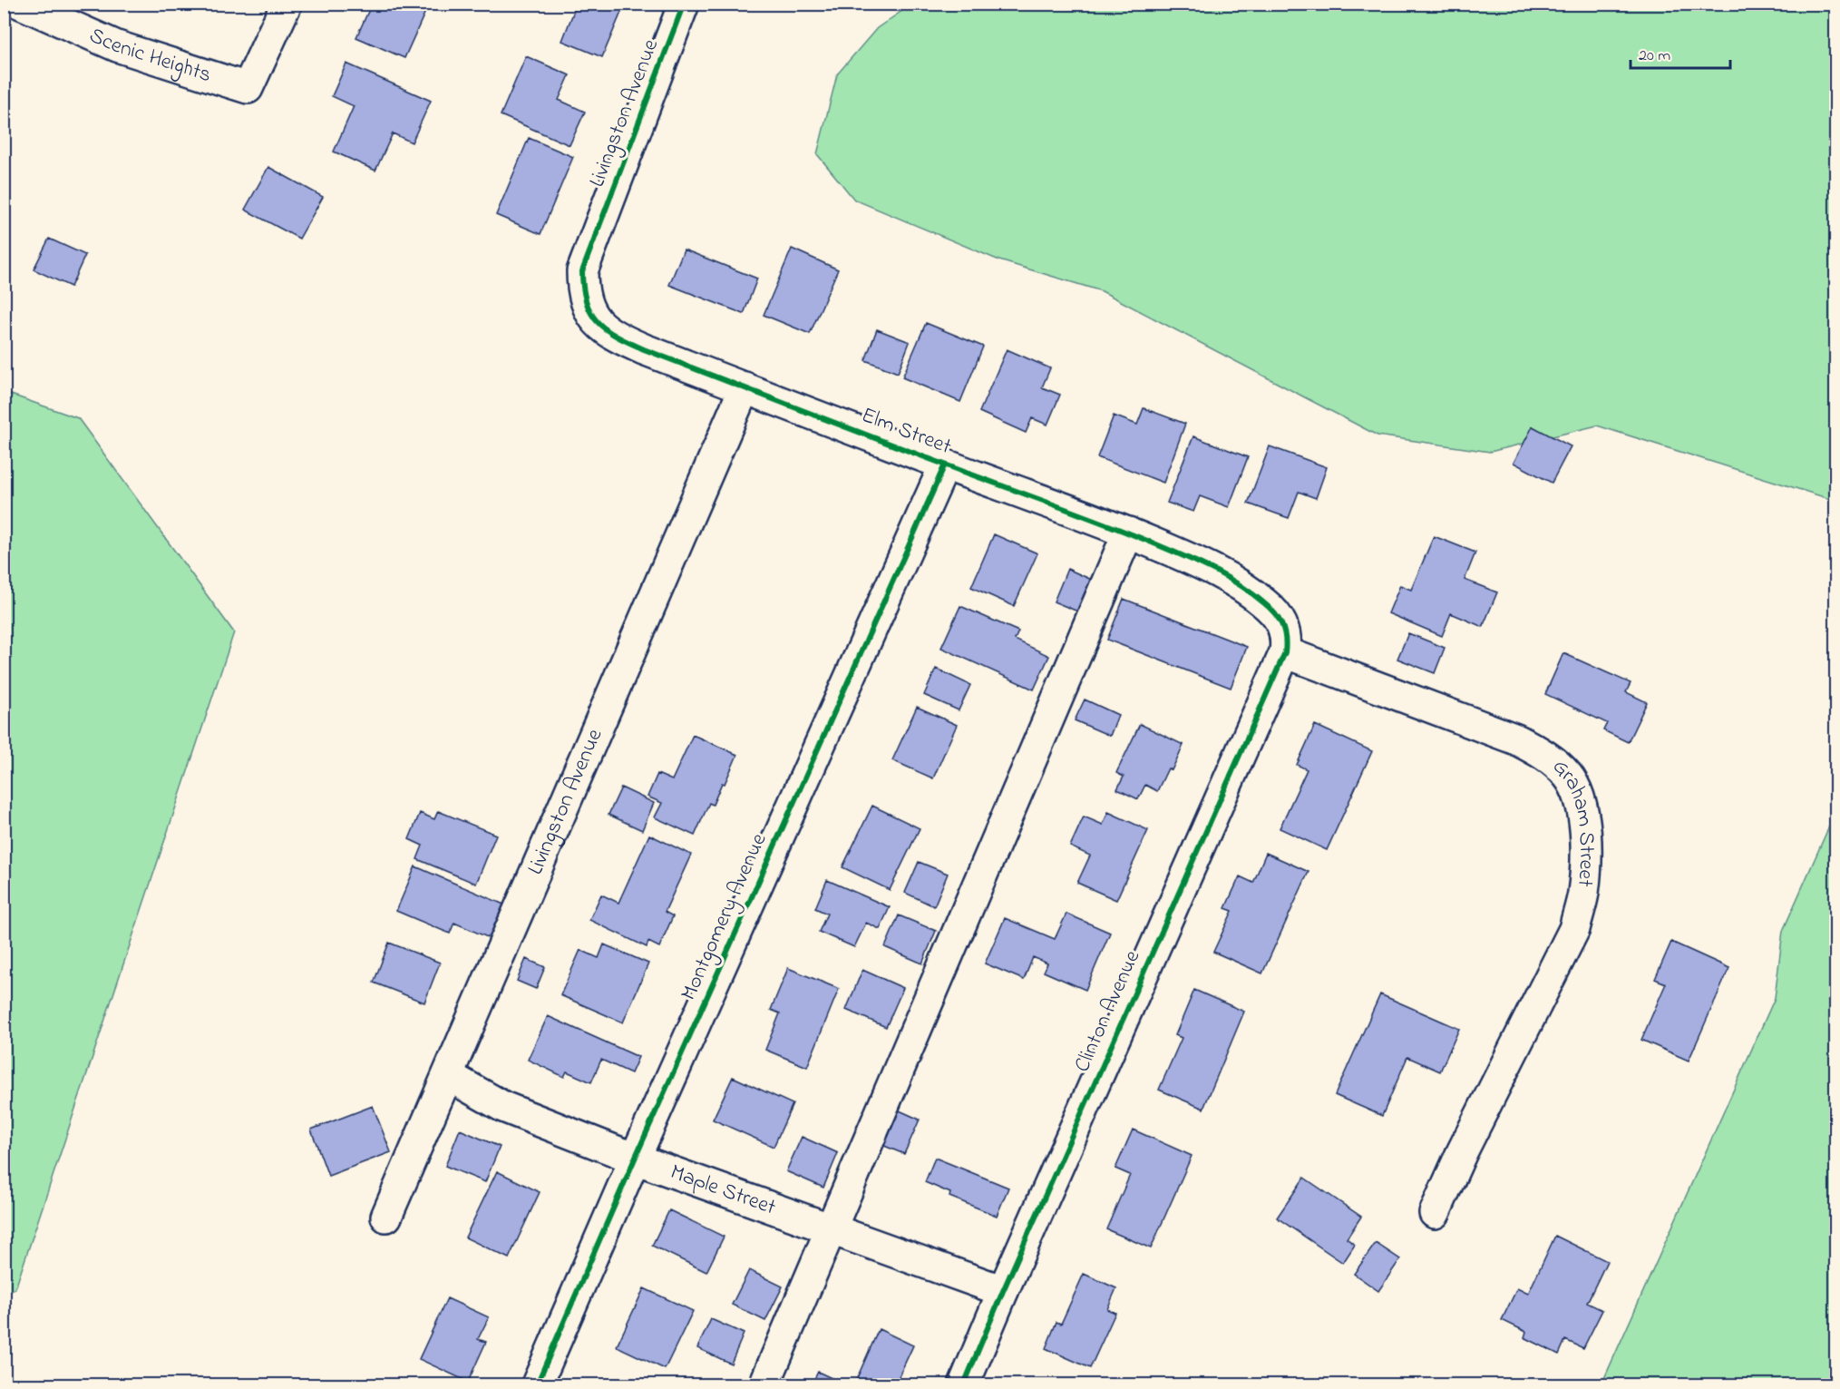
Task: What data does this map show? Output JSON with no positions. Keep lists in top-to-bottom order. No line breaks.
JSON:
{"streets":{"street":["Scenic Heights","Livingston Avenue","Elm Street","Graham Street","Montgomery Avenue","Clinton Avenue","Maple Street"]},"crossings":[["Livingston Avenue","Elm Street"],["Livingston Avenue","Maple Street"],["Elm Street","Graham Street"],["Elm Street","Montgomery Avenue"],["Elm Street","Clinton Avenue"],["Graham Street","Clinton Avenue"],["Montgomery Avenue","Maple Street"],["Clinton Avenue","Maple Street"]],"scale_bar":"20 m"}
